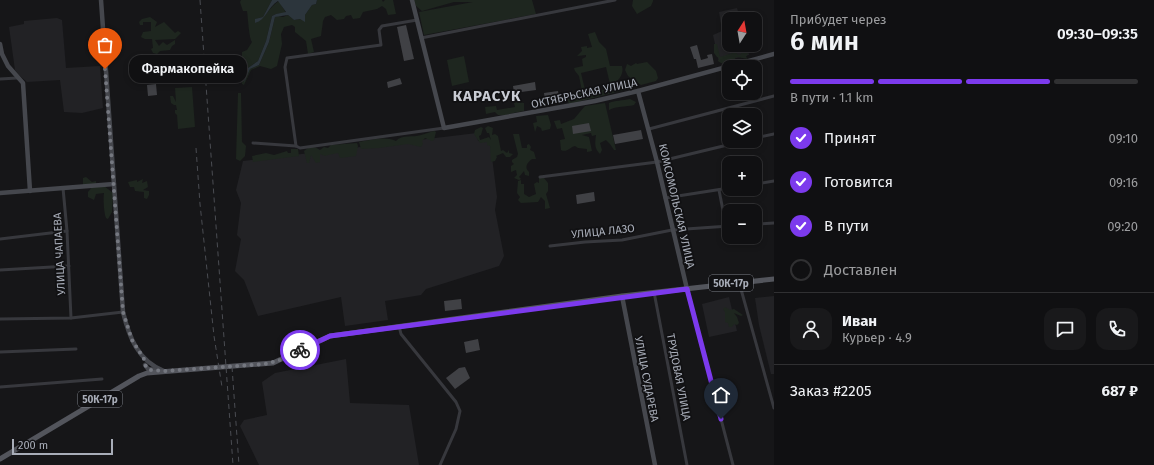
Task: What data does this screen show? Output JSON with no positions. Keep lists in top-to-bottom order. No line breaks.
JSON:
{"streets":{"main road":["50К-17р"],"street":["ОКТЯБРЬСКАЯ УЛИЦА","КОМСОМОЛЬСКАЯ УЛИЦА","УЛИЦА ЛАЗО","УЛИЦА ЧАПАЕВА","ТРУДОВАЯ УЛИЦА","УЛИЦА СУДАРЕВА"]},"crossings":[["ОКТЯБРЬСКАЯ УЛИЦА","КОМСОМОЛЬСКАЯ УЛИЦА"],["КОМСОМОЛЬСКАЯ УЛИЦА","УЛИЦА ЛАЗО"],["КОМСОМОЛЬСКАЯ УЛИЦА","50К-17р"],["50К-17р","ТРУДОВАЯ УЛИЦА"],["50К-17р","УЛИЦА СУДАРЕВА"]],"districts":["КАРАСУК"],"places":["Фармакопейка"],"scale_bar":"200 m","north":"top","page":{"heading":["6 мин","Прибудет через","09:30–09:35"],"panel":["Иван","Курьер · 4.9","Заказ #2205","687 ₽"],"map_buttons":["+","−"],"bubble":"Фармакопейка","bar":"В пути · 1.1 km","list":[["Принят","09:10"],["Готовится","09:16"],["В пути","09:20"],"Доставлен"],"scale":"200 m"}}
